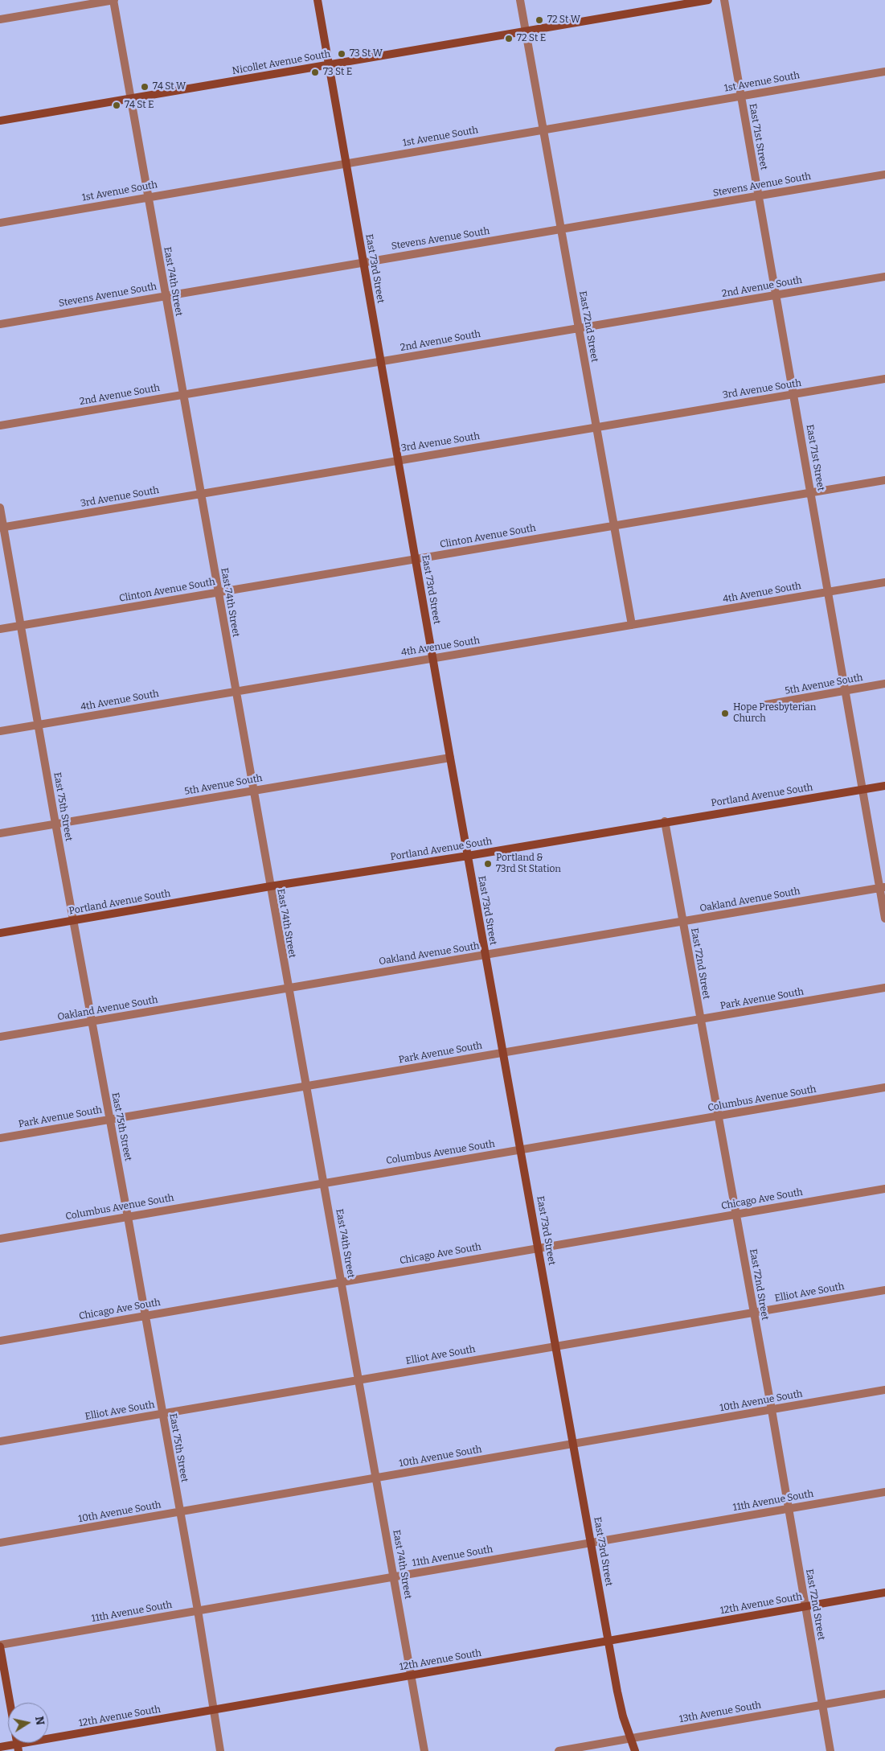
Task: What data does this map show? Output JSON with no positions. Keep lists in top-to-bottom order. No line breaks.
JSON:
{"streets":{"street":["Nicollet Avenue South","1st Avenue South","East 71st Street","Stevens Avenue South","East 73rd Street","East 74th Street","2nd Avenue South","East 72nd Street","3rd Avenue South","Clinton Avenue South","4th Avenue South","5th Avenue South","Portland Avenue South","East 75th Street","Oakland Avenue South","Park Avenue South","Columbus Avenue South","Chicago Ave South","Elliot Ave South","10th Avenue South","11th Avenue South","12th Avenue South","13th Avenue South"]},"crossings":[["Nicollet Avenue South","East 73rd Street"],["Nicollet Avenue South","East 74th Street"],["Nicollet Avenue South","East 72nd Street"],["1st Avenue South","East 71st Street"],["1st Avenue South","East 73rd Street"],["1st Avenue South","East 74th Street"],["1st Avenue South","East 72nd Street"],["East 71st Street","Stevens Avenue South"],["East 71st Street","2nd Avenue South"],["East 71st Street","3rd Avenue South"],["East 71st Street","Clinton Avenue South"],["East 71st Street","4th Avenue South"],["East 71st Street","5th Avenue South"],["East 71st Street","Portland Avenue South"],["East 71st Street","Oakland Avenue South"],["Stevens Avenue South","East 73rd Street"],["Stevens Avenue South","East 74th Street"],["Stevens Avenue South","East 72nd Street"],["East 73rd Street","2nd Avenue South"],["East 73rd Street","3rd Avenue South"],["East 73rd Street","Clinton Avenue South"],["East 73rd Street","4th Avenue South"],["East 73rd Street","5th Avenue South"],["East 73rd Street","Portland Avenue South"],["East 73rd Street","Oakland Avenue South"],["East 73rd Street","Park Avenue South"],["East 73rd Street","Columbus Avenue South"],["East 73rd Street","Chicago Ave South"],["East 73rd Street","Elliot Ave South"],["East 73rd Street","10th Avenue South"],["East 73rd Street","11th Avenue South"],["East 73rd Street","12th Avenue South"],["East 73rd Street","13th Avenue South"],["East 74th Street","2nd Avenue South"],["East 74th Street","3rd Avenue South"],["East 74th Street","Clinton Avenue South"],["East 74th Street","4th Avenue South"],["East 74th Street","5th Avenue South"],["East 74th Street","Portland Avenue South"],["East 74th Street","Oakland Avenue South"],["East 74th Street","Park Avenue South"],["East 74th Street","Columbus Avenue South"],["East 74th Street","Chicago Ave South"],["East 74th Street","Elliot Ave South"],["East 74th Street","10th Avenue South"],["East 74th Street","11th Avenue South"],["East 74th Street","12th Avenue South"],["2nd Avenue South","East 72nd Street"],["East 72nd Street","3rd Avenue South"],["East 72nd Street","Clinton Avenue South"],["East 72nd Street","4th Avenue South"],["East 72nd Street","Portland Avenue South"],["East 72nd Street","Oakland Avenue South"],["East 72nd Street","Park Avenue South"],["East 72nd Street","Columbus Avenue South"],["East 72nd Street","Chicago Ave South"],["East 72nd Street","Elliot Ave South"],["East 72nd Street","10th Avenue South"],["East 72nd Street","11th Avenue South"],["East 72nd Street","12th Avenue South"],["East 72nd Street","13th Avenue South"],["3rd Avenue South","East 75th Street"],["Clinton Avenue South","East 75th Street"],["4th Avenue South","East 75th Street"],["5th Avenue South","East 75th Street"],["Portland Avenue South","East 75th Street"],["East 75th Street","Oakland Avenue South"],["East 75th Street","Park Avenue South"],["East 75th Street","Columbus Avenue South"],["East 75th Street","Chicago Ave South"],["East 75th Street","Elliot Ave South"],["East 75th Street","10th Avenue South"],["East 75th Street","11th Avenue South"],["East 75th Street","12th Avenue South"]],"places":["72 St W","72 St E","73 St W","73 St E","74 St W","74 St E","Hope Presbyterian Church","Portland & 73rd St Station"],"north":"right"}
